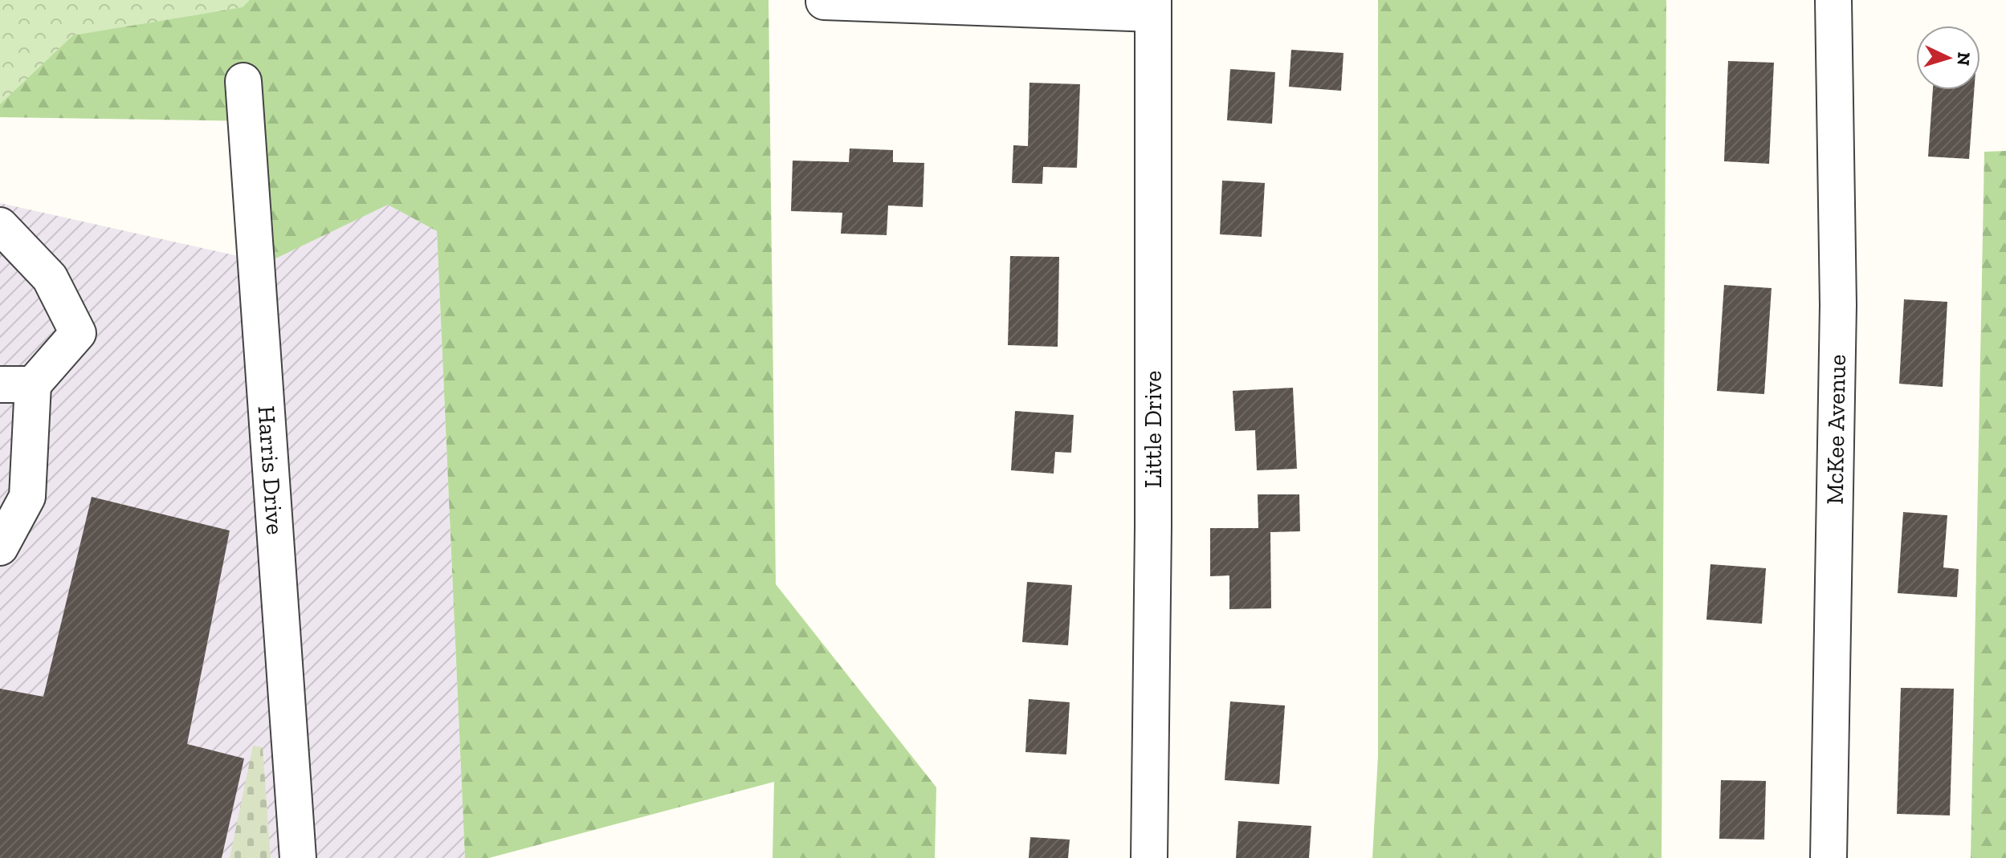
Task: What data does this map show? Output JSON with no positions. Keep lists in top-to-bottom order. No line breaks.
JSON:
{"streets":{"street":["Little Drive","McKee Avenue","Harris Drive"]},"north":"right"}
